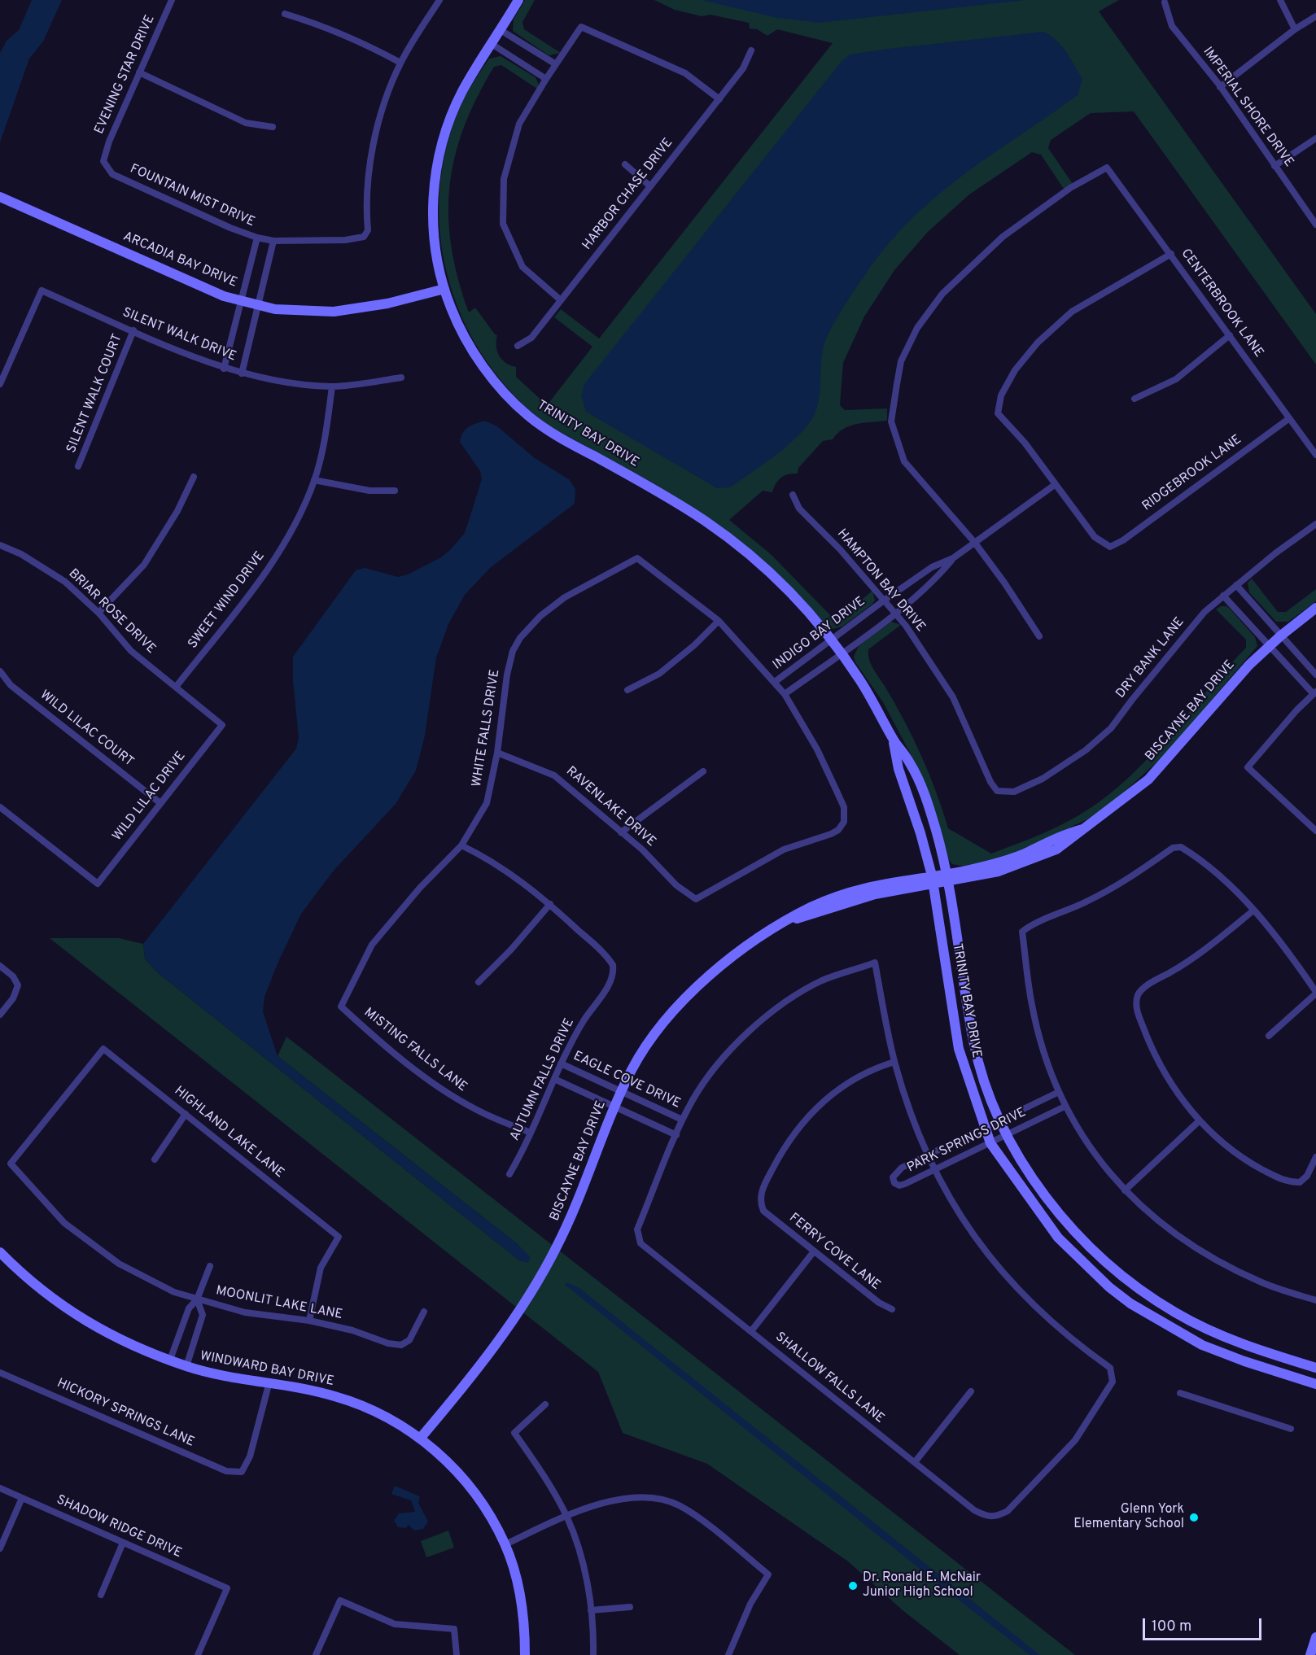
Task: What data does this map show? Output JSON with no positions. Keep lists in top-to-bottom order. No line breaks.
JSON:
{"streets":{"street":["EVENING STAR DRIVE","IMPERIAL SHORE DRIVE","HARBOR CHASE DRIVE","FOUNTAIN MIST DRIVE","ARCADIA BAY DRIVE","CENTERBROOK LANE","SILENT WALK DRIVE","SILENT WALK COURT","TRINITY BAY DRIVE","RIDGEBROOK LANE","HAMPTON BAY DRIVE","SWEET WIND DRIVE","BRIAR ROSE DRIVE","INDIGO BAY DRIVE","DRY BANK LANE","BISCAYNE BAY DRIVE","WHITE FALLS DRIVE","WILD LILAC COURT","WILD LILAC DRIVE","RAVENLAKE DRIVE","MISTING FALLS LANE","AUTUMN FALLS DRIVE","EAGLE COVE DRIVE","HIGHLAND LAKE LANE","PARK SPRINGS DRIVE","FERRY COVE LANE","MOONLIT LAKE LANE","WINDWARD BAY DRIVE","SHALLOW FALLS LANE","HICKORY SPRINGS LANE","SHADOW RIDGE DRIVE"]},"crossings":[["EVENING STAR DRIVE","FOUNTAIN MIST DRIVE"],["ARCADIA BAY DRIVE","TRINITY BAY DRIVE"],["CENTERBROOK LANE","RIDGEBROOK LANE"],["CENTERBROOK LANE","INDIGO BAY DRIVE"],["SILENT WALK DRIVE","SILENT WALK COURT"],["SILENT WALK DRIVE","SWEET WIND DRIVE"],["TRINITY BAY DRIVE","INDIGO BAY DRIVE"],["TRINITY BAY DRIVE","BISCAYNE BAY DRIVE"],["TRINITY BAY DRIVE","PARK SPRINGS DRIVE"],["RIDGEBROOK LANE","INDIGO BAY DRIVE"],["HAMPTON BAY DRIVE","INDIGO BAY DRIVE"],["HAMPTON BAY DRIVE","DRY BANK LANE"],["SWEET WIND DRIVE","BRIAR ROSE DRIVE"],["BRIAR ROSE DRIVE","WILD LILAC DRIVE"],["INDIGO BAY DRIVE","RAVENLAKE DRIVE"],["BISCAYNE BAY DRIVE","EAGLE COVE DRIVE"],["BISCAYNE BAY DRIVE","WINDWARD BAY DRIVE"],["WHITE FALLS DRIVE","RAVENLAKE DRIVE"],["WHITE FALLS DRIVE","MISTING FALLS LANE"],["WILD LILAC COURT","WILD LILAC DRIVE"],["MISTING FALLS LANE","AUTUMN FALLS DRIVE"],["AUTUMN FALLS DRIVE","EAGLE COVE DRIVE"],["HIGHLAND LAKE LANE","MOONLIT LAKE LANE"],["PARK SPRINGS DRIVE","SHALLOW FALLS LANE"],["WINDWARD BAY DRIVE","HICKORY SPRINGS LANE"]],"places":["Glenn York Elementary School","Dr. Ronald E. McNair Junior High School"],"scale_bar":"100 m"}
